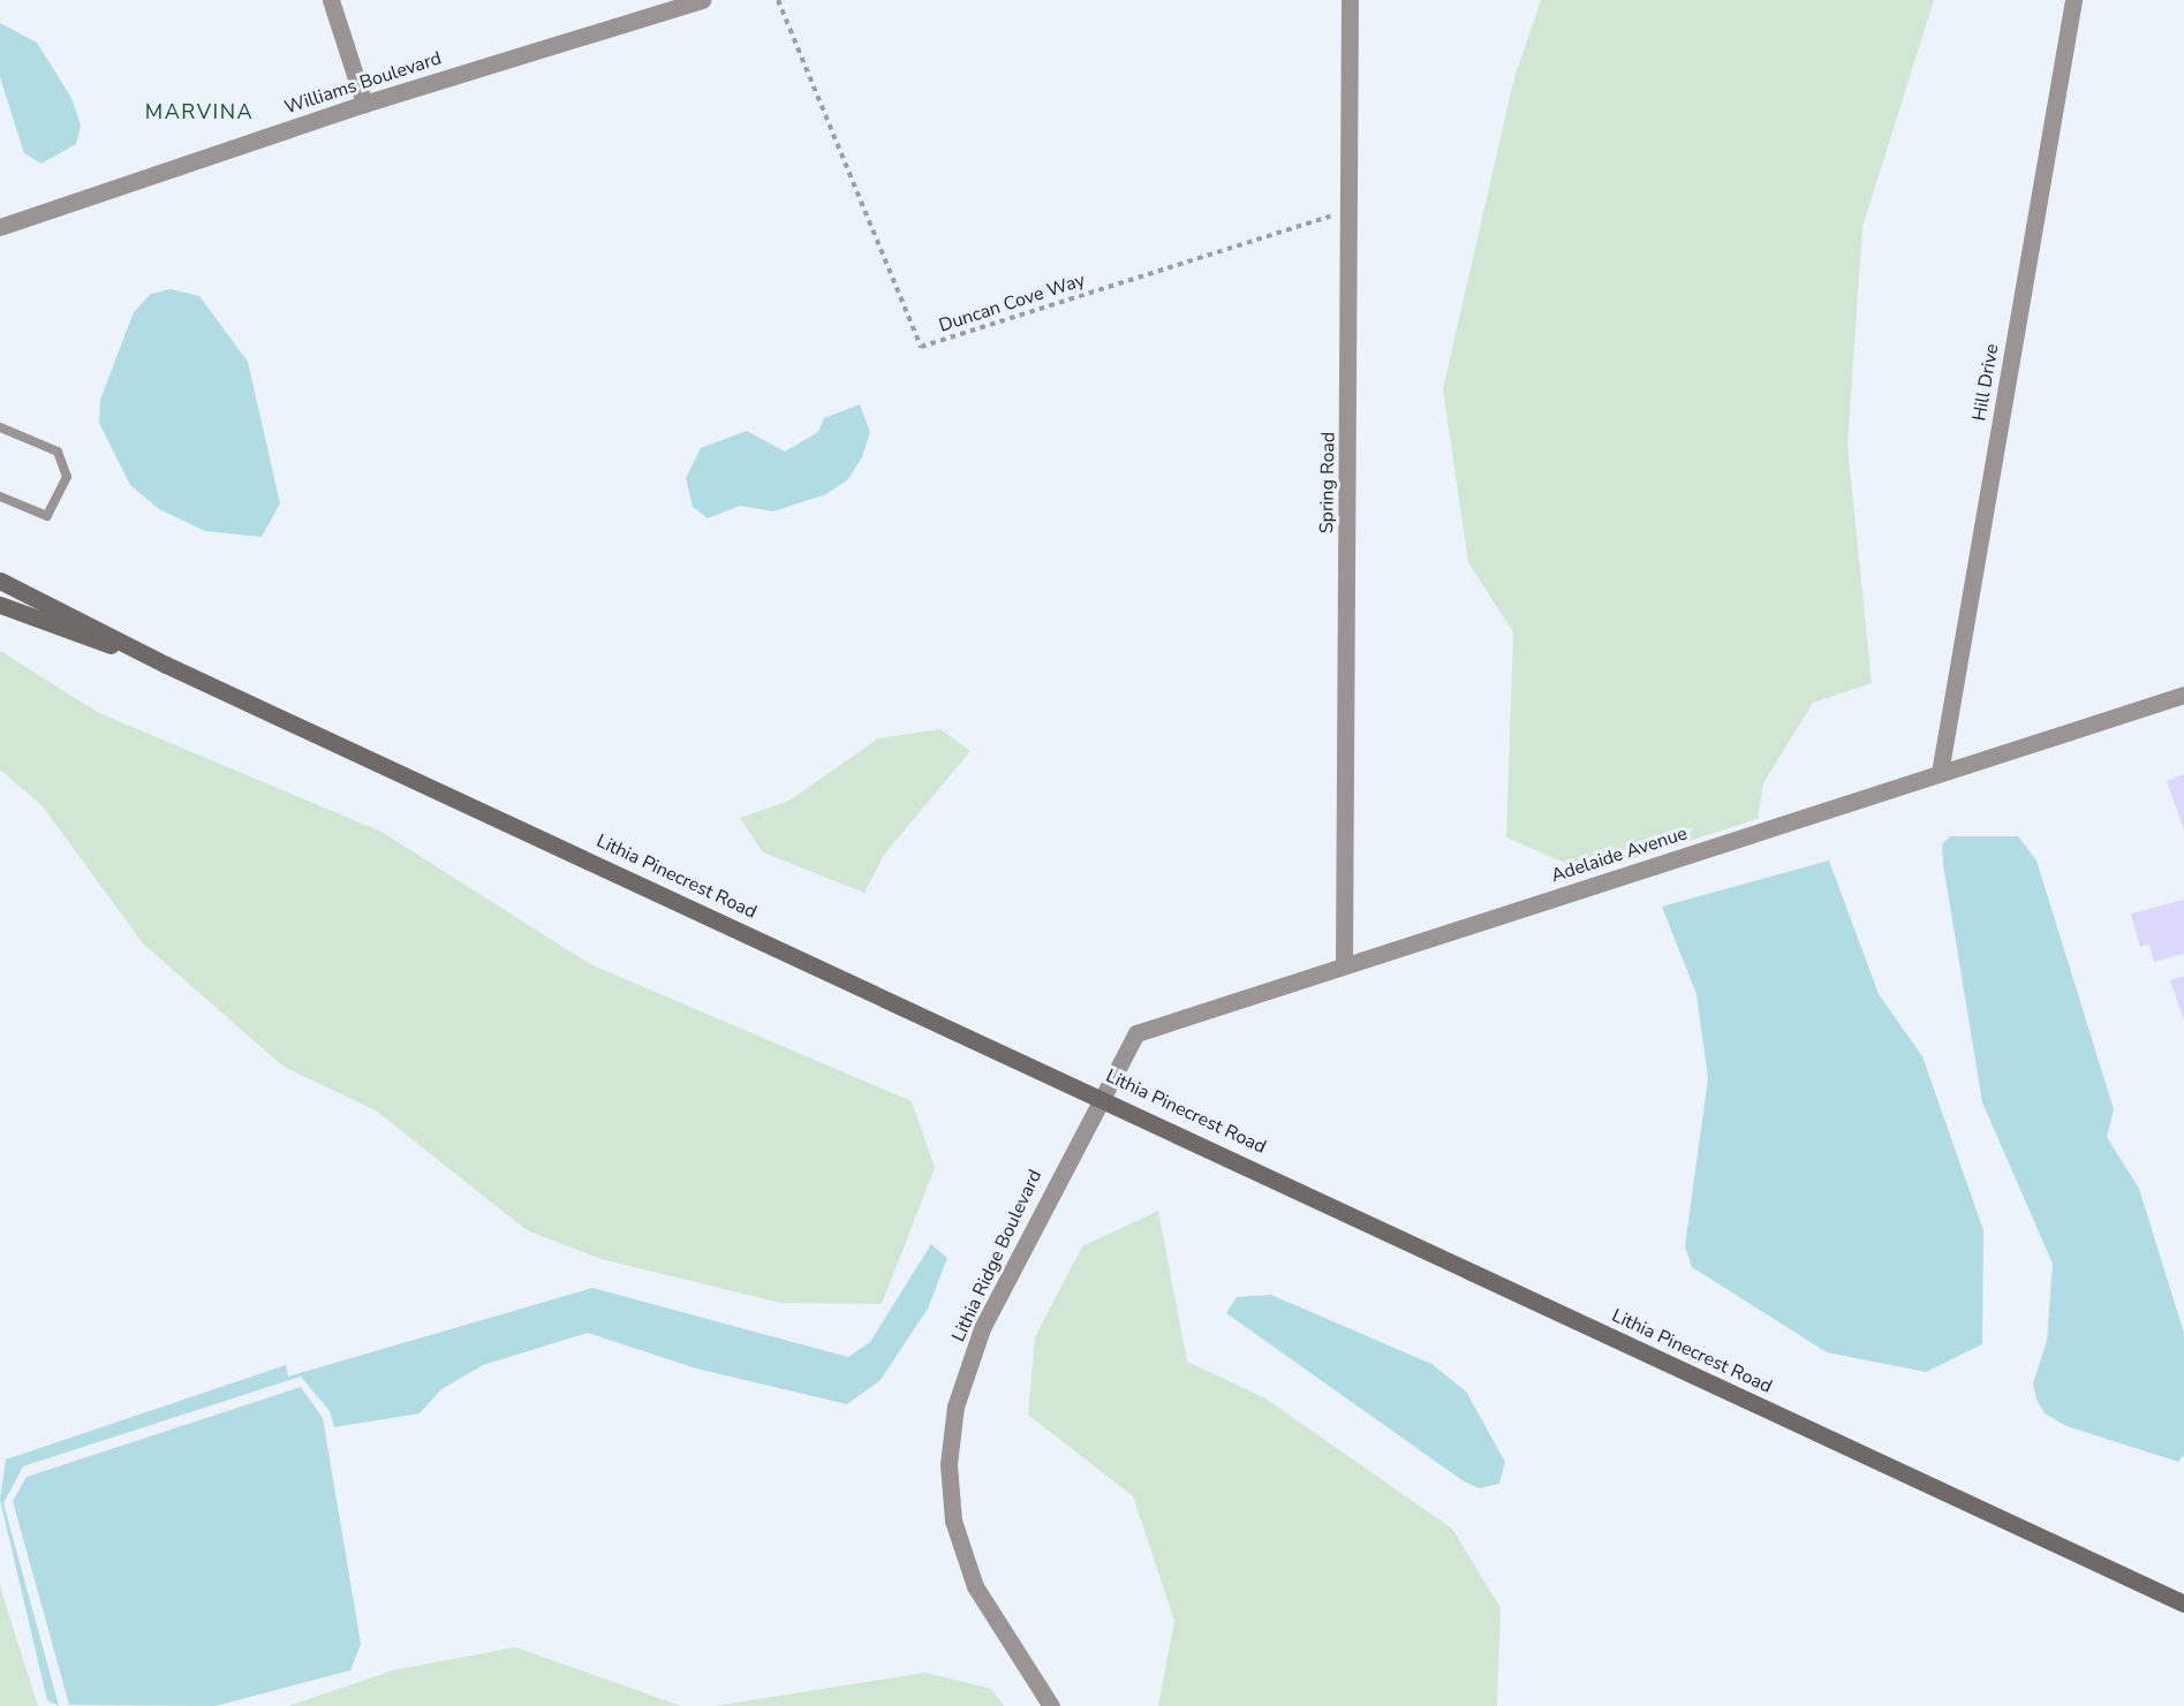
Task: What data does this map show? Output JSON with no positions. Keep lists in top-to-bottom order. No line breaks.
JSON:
{"streets":{"main road":["Lithia Pinecrest Road"],"street":["Williams Boulevard","Hill Drive","Spring Road","Adelaide Avenue","Lithia Ridge Boulevard"],"path":["Duncan Cove Way"]},"crossings":[["Duncan Cove Way","Spring Road"],["Hill Drive","Adelaide Avenue"],["Spring Road","Adelaide Avenue"],["Adelaide Avenue","Lithia Pinecrest Road"],["Adelaide Avenue","Lithia Ridge Boulevard"],["Lithia Pinecrest Road","Lithia Ridge Boulevard"]],"districts":["MARVINA"]}
